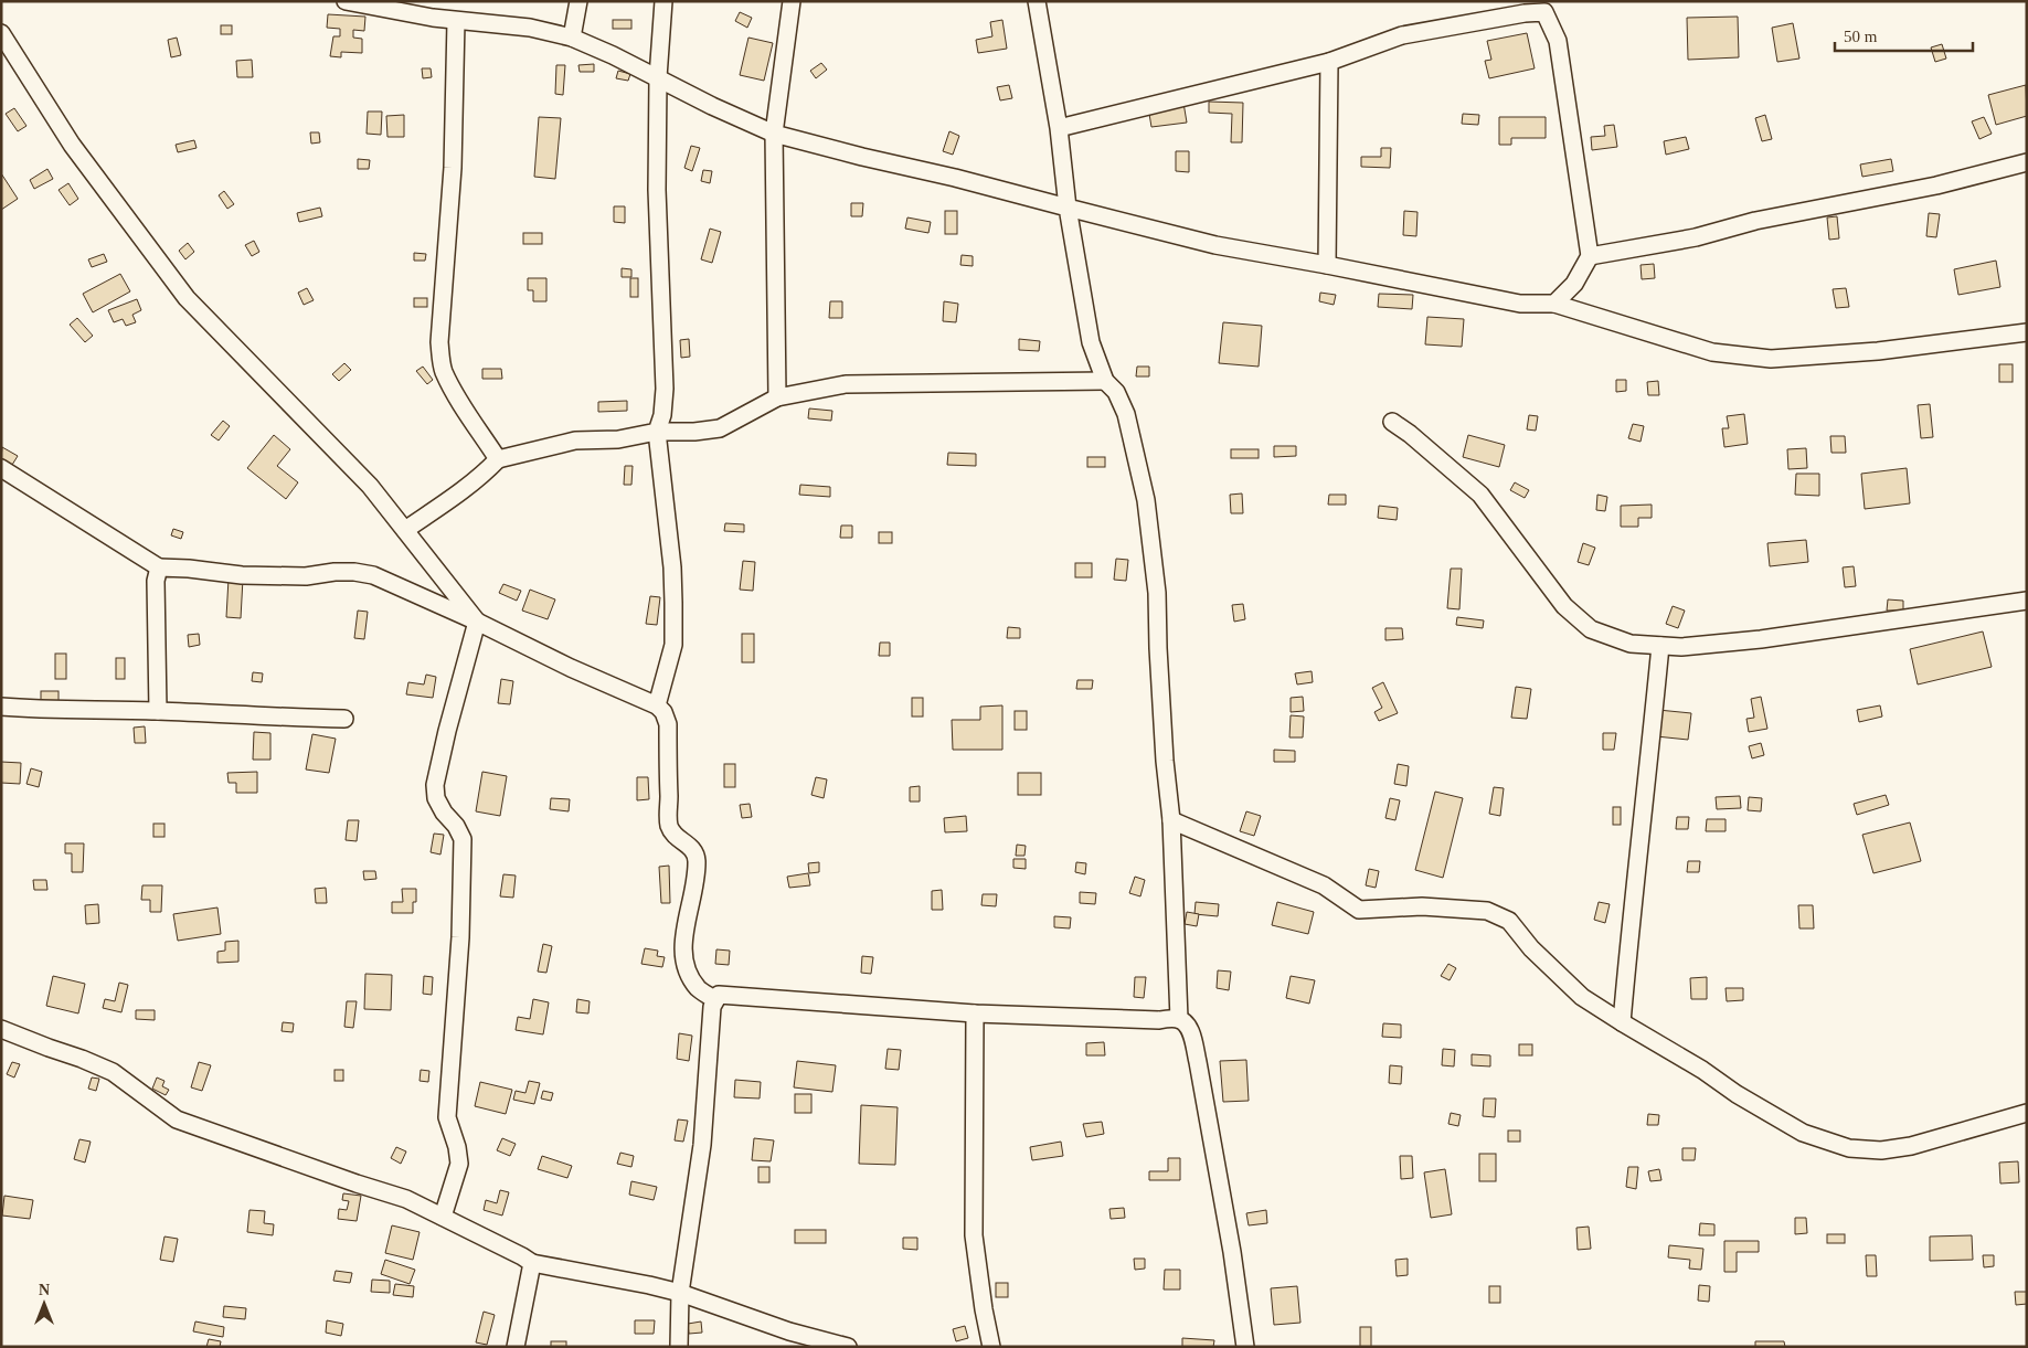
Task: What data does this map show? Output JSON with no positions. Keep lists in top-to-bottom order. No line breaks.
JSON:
{"scale_bar":"50 m","north":"top"}
